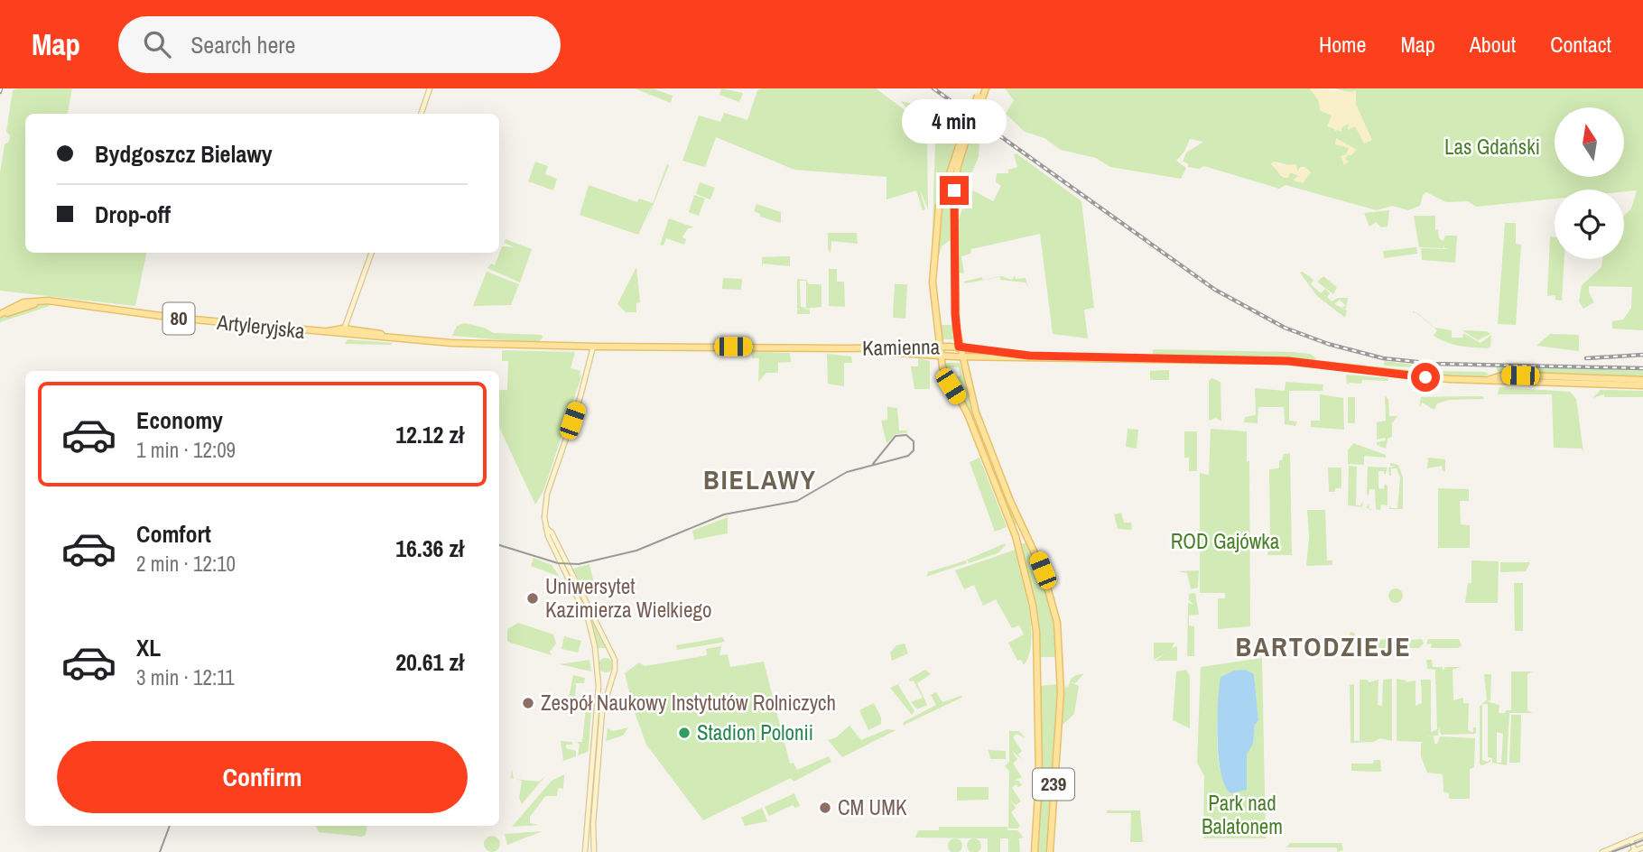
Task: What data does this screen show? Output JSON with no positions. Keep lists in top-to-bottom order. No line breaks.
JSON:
{"streets":{"main road":["80","Artyleryjska","Kamienna","239"]},"crossings":[["80","Artyleryjska"],["Artyleryjska","Kamienna"],["Kamienna","239"]],"districts":["BIELAWY","BARTODZIEJE"],"parks":["Las Gdański","ROD Gajówka","Park nad Balatonem"],"places":["Uniwersytet Kazimierza Wielkiego","Zespół Naukowy Instytutów Rolniczych","Stadion Polonii","CM UMK"],"north":"top","page":{"header":"Map","search":"Search here","nav":["Home","Map","About","Contact"],"bubble":"4 min","banner":["Bydgoszcz Bielawy","Drop-off"],"list":[{"name":"Economy","note":"1 min · 12:09","value":"12.12 zł"},{"name":"Comfort","note":"2 min · 12:10","value":"16.36 zł"},{"name":"XL","note":"3 min · 12:11","value":"20.61 zł"}],"buttons":"Confirm"}}
